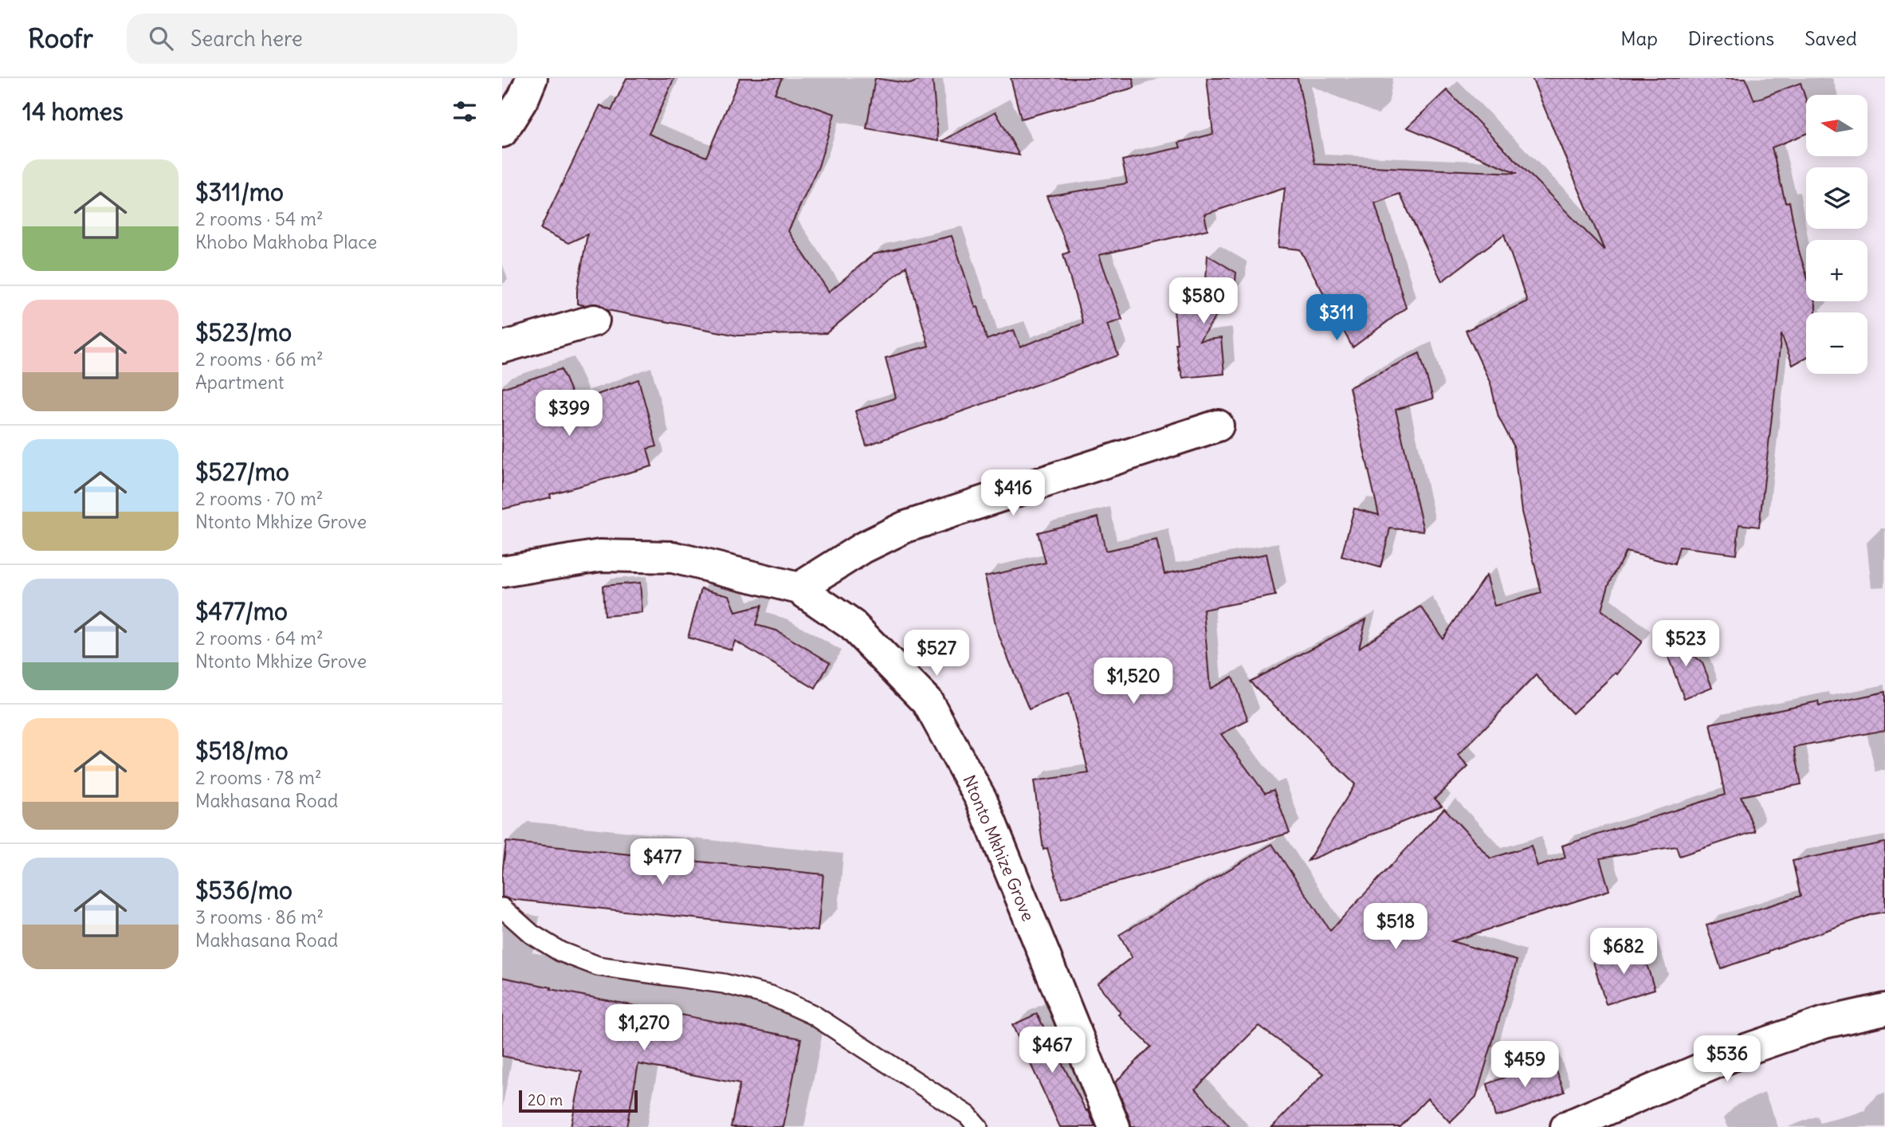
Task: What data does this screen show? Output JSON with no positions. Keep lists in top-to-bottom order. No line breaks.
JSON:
{"streets":{"street":["Ntonto Mkhize Grove"]},"scale_bar":"20 m","north":"left","page":{"header":"Roofr","search":"Search here","nav":["Map","Directions","Saved"],"heading":"14 homes","map_buttons":["+","−"],"list":[{"name":"$311/mo","note":"2 rooms · 54 m² · Khobo Makhoba Place"},{"name":"$523/mo","note":"2 rooms · 66 m² · Apartment"},{"name":"$527/mo","note":"2 rooms · 70 m² · Ntonto Mkhize Grove"},{"name":"$477/mo","note":"2 rooms · 64 m² · Ntonto Mkhize Grove"},{"name":"$518/mo","note":"2 rooms · 78 m² · Makhasana Road"},{"name":"$536/mo","note":"3 rooms · 86 m² · Makhasana Road"}],"price":["$580","$311","$399","$416","$523","$527","$1,520","$477","$518","$682","$1,270","$467","$536","$459"],"scale":"20 m"}}
